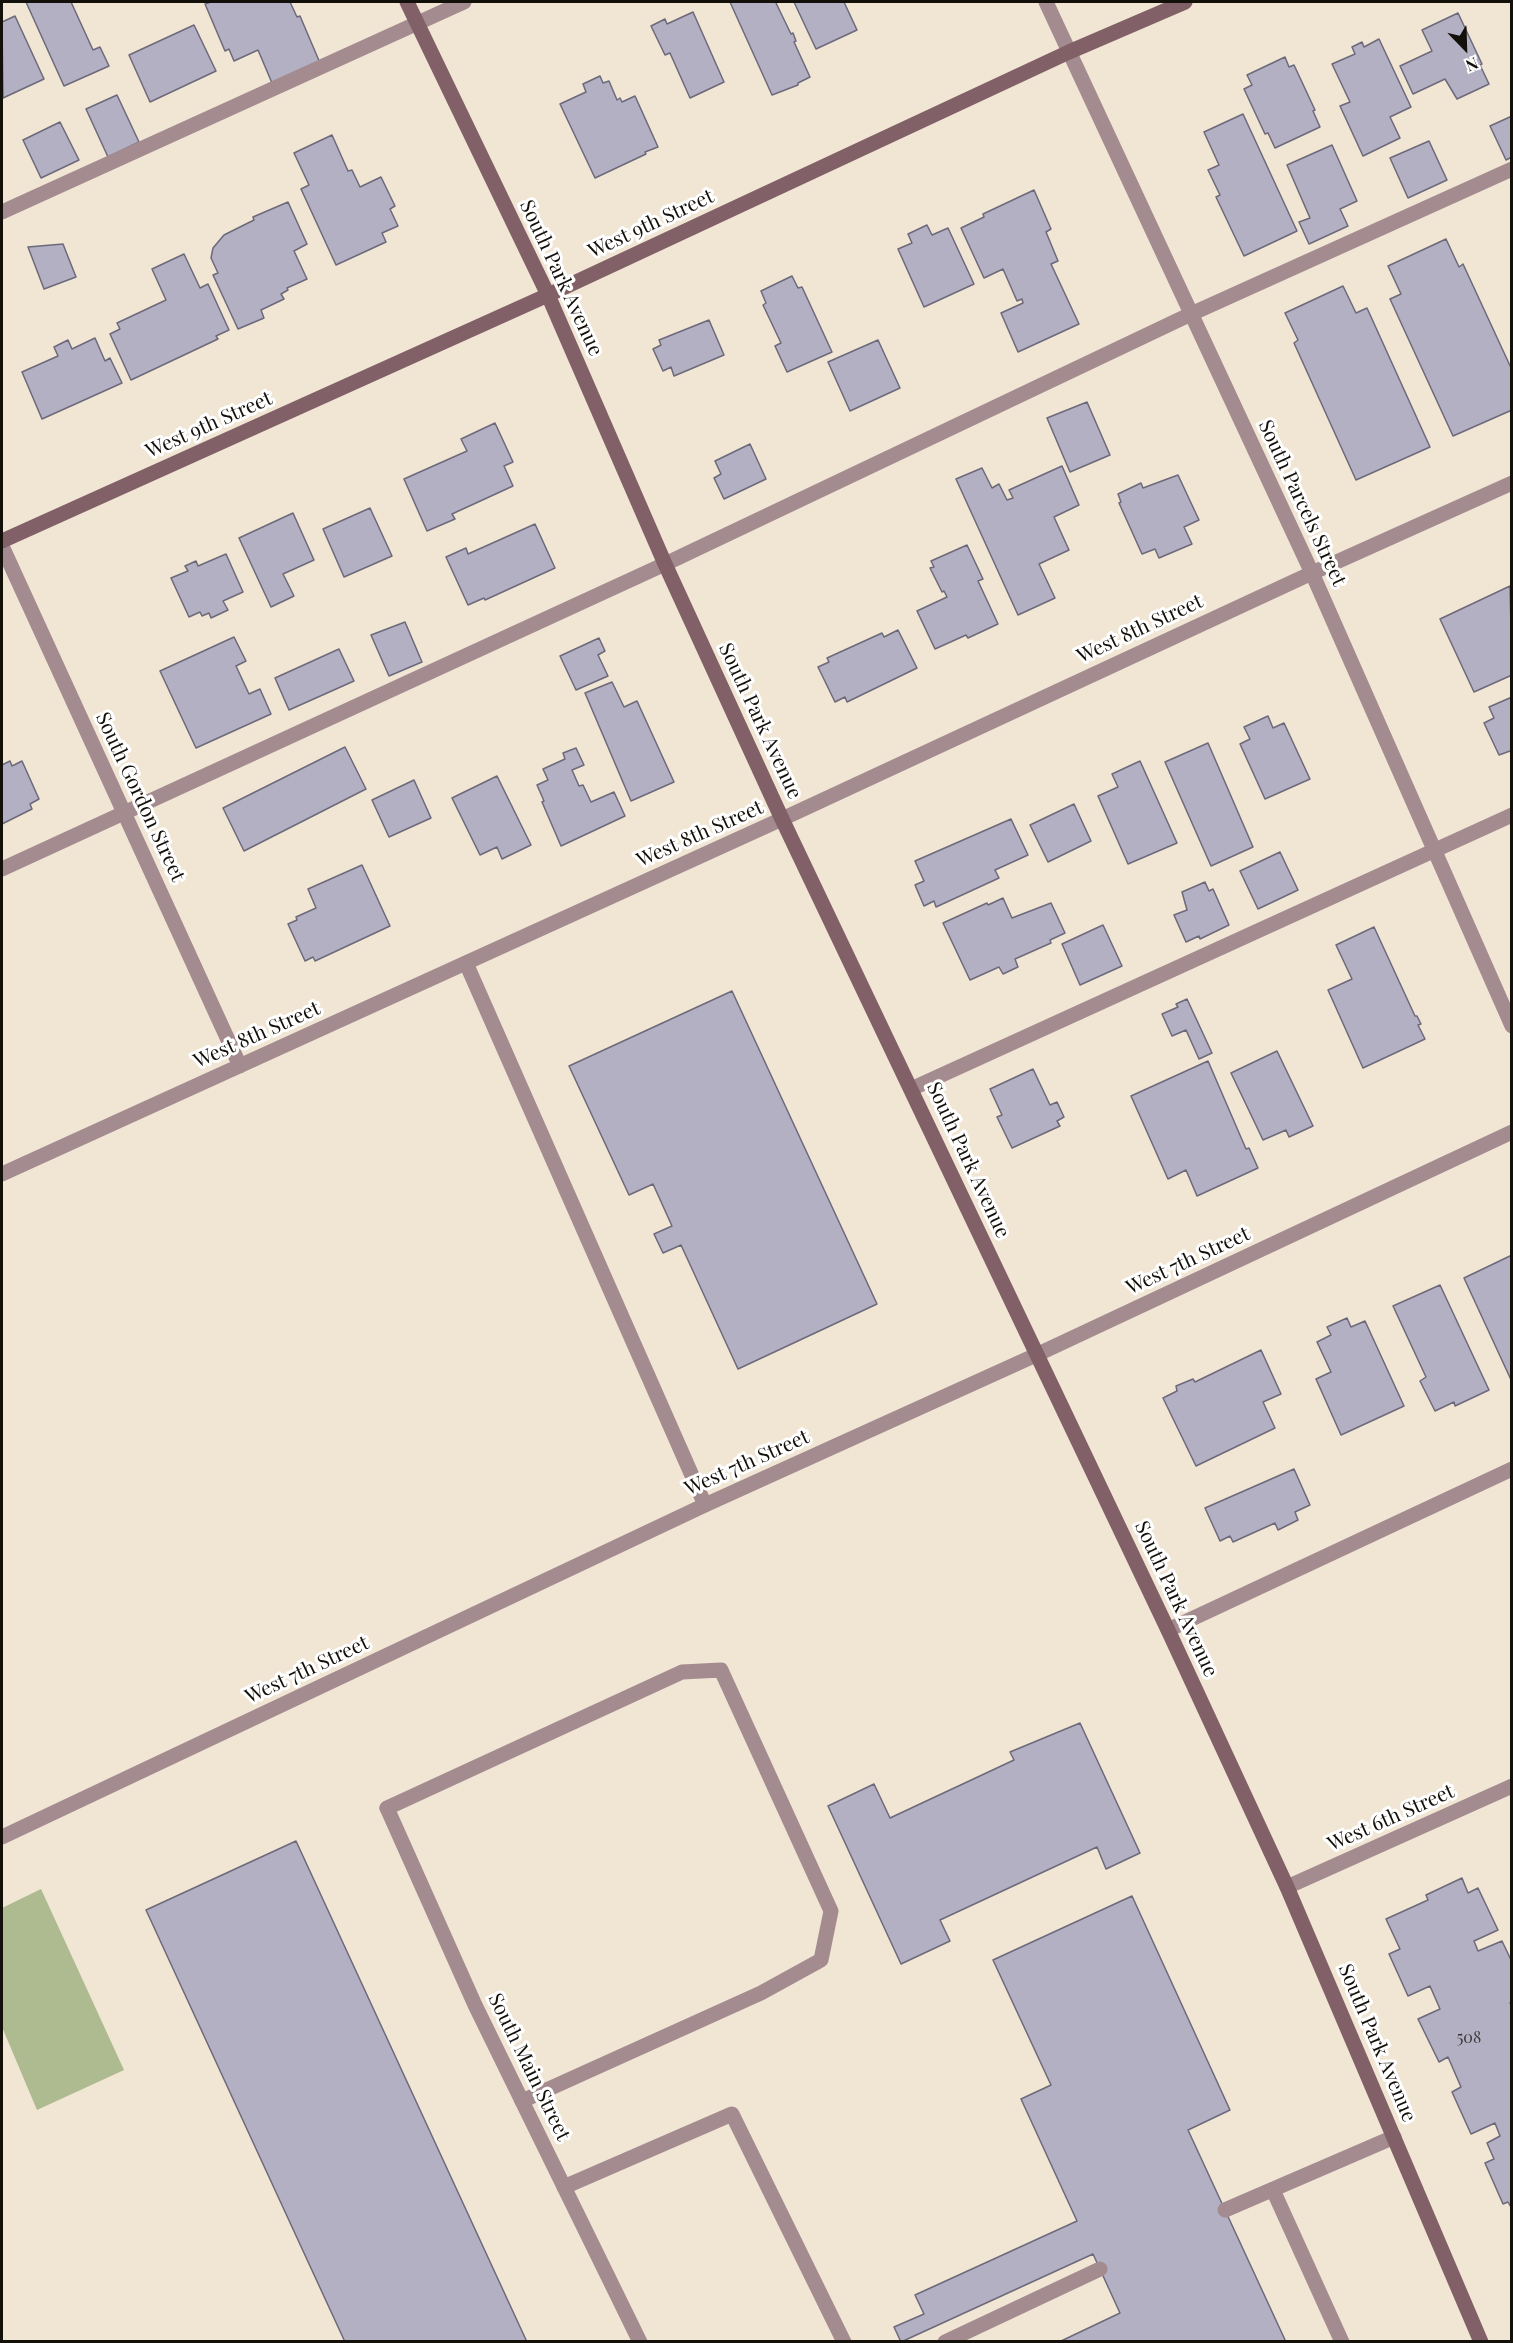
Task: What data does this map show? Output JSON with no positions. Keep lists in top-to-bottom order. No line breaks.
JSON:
{"streets":{"street":["West 9th Street","South Park Avenue","South Parcels Street","West 8th Street","South Gordon Street","West 7th Street","West 6th Street","South Main Street"]},"crossings":[["West 9th Street","South Park Avenue"],["West 9th Street","South Parcels Street"],["South Park Avenue","West 8th Street"],["South Park Avenue","West 7th Street"],["South Park Avenue","West 6th Street"],["South Parcels Street","West 8th Street"],["West 8th Street","South Gordon Street"]],"house_numbers":["508"],"north":"bottom right"}
